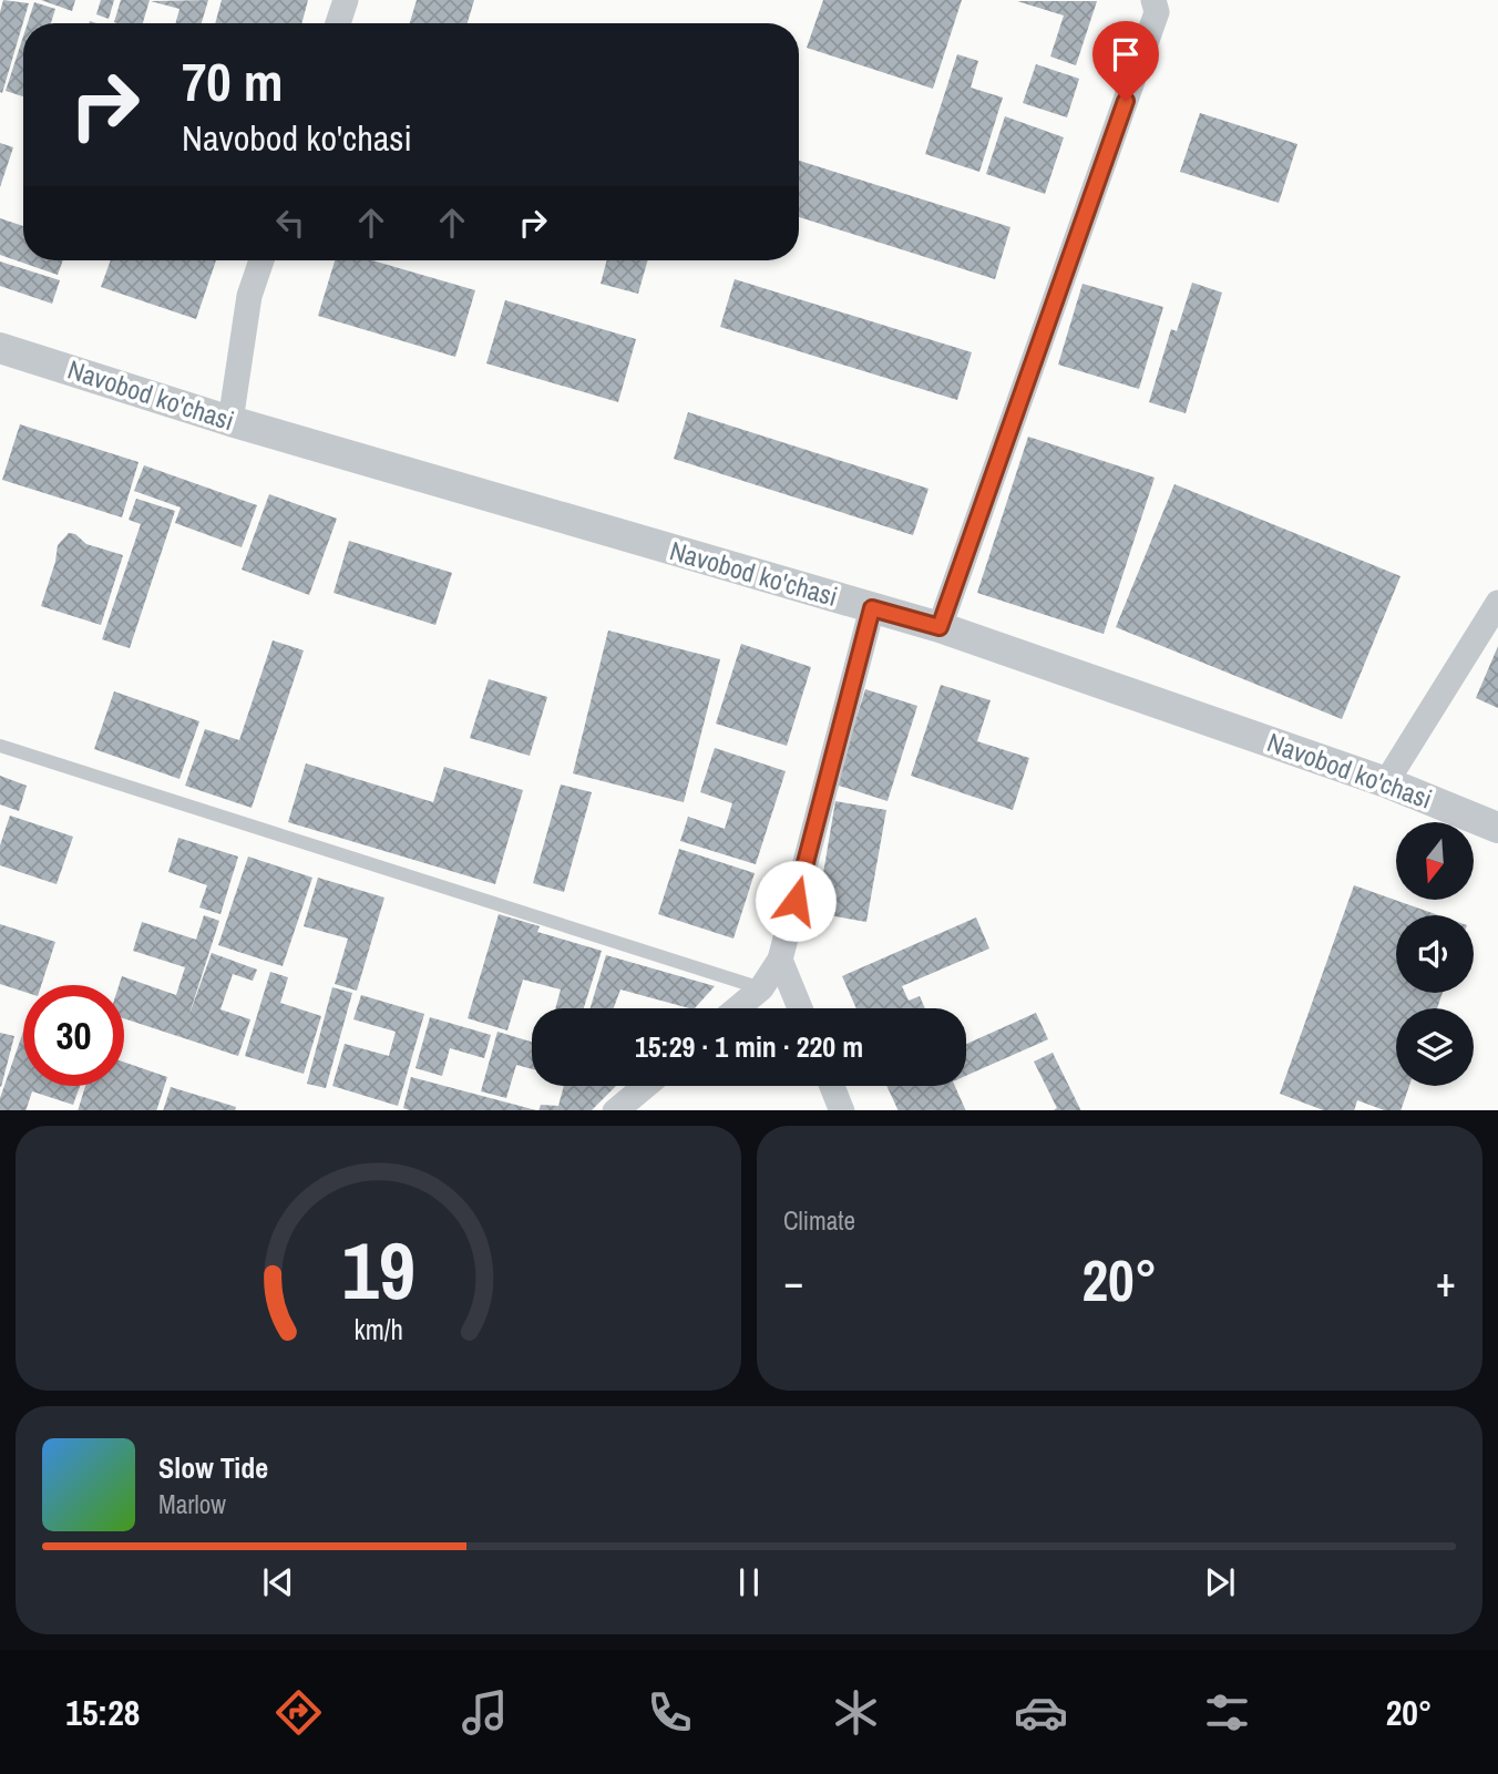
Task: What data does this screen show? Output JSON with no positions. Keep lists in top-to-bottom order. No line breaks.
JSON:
{"streets":{"street":["Navobod ko'chasi"]},"north":"bottom","page":{"turn":["70 m","Navobod ko'chasi"],"limit":"30","trip":"15:29 · 1 min · 220 m","tile":"Climate","heat":["−","20°","+"],"song":["Slow Tide","Marlow"],"tabs":["15:28","20°"],"gauge":["19","km/h"]}}
